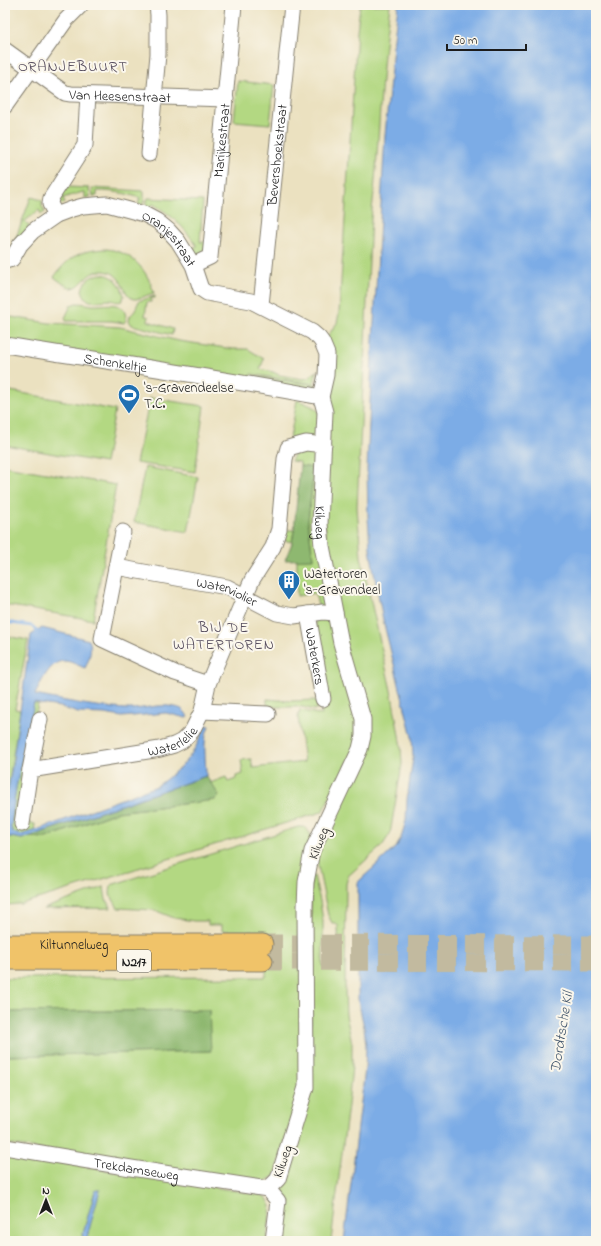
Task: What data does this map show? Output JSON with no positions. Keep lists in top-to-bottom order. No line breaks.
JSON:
{"streets":{"main road":["Kiltunnelweg","N217"],"street":["Van Heesenstraat","Marijkestraat","Bevershoekstraat","Oranjestraat","Schenkeltje","Kilweg","Waterviolier","Waterkers","Waterlelie","Trekdamseweg"]},"crossings":[["Van Heesenstraat","Marijkestraat"],["Marijkestraat","Oranjestraat"],["Bevershoekstraat","Oranjestraat"],["Oranjestraat","Kilweg"],["Schenkeltje","Kilweg"],["Kilweg","Waterviolier"],["Kilweg","Trekdamseweg"],["Waterviolier","Waterkers"],["Waterviolier","Waterlelie"]],"districts":["ORANJEBUURT","BIJ DE WATERTOREN"],"water":["Dordtsche Kil"],"places":{"sports":["'s-Gravendeelse T.C."],"building":["Watertoren 's-Gravendeel"]},"scale_bar":"50 m","north":"top"}
